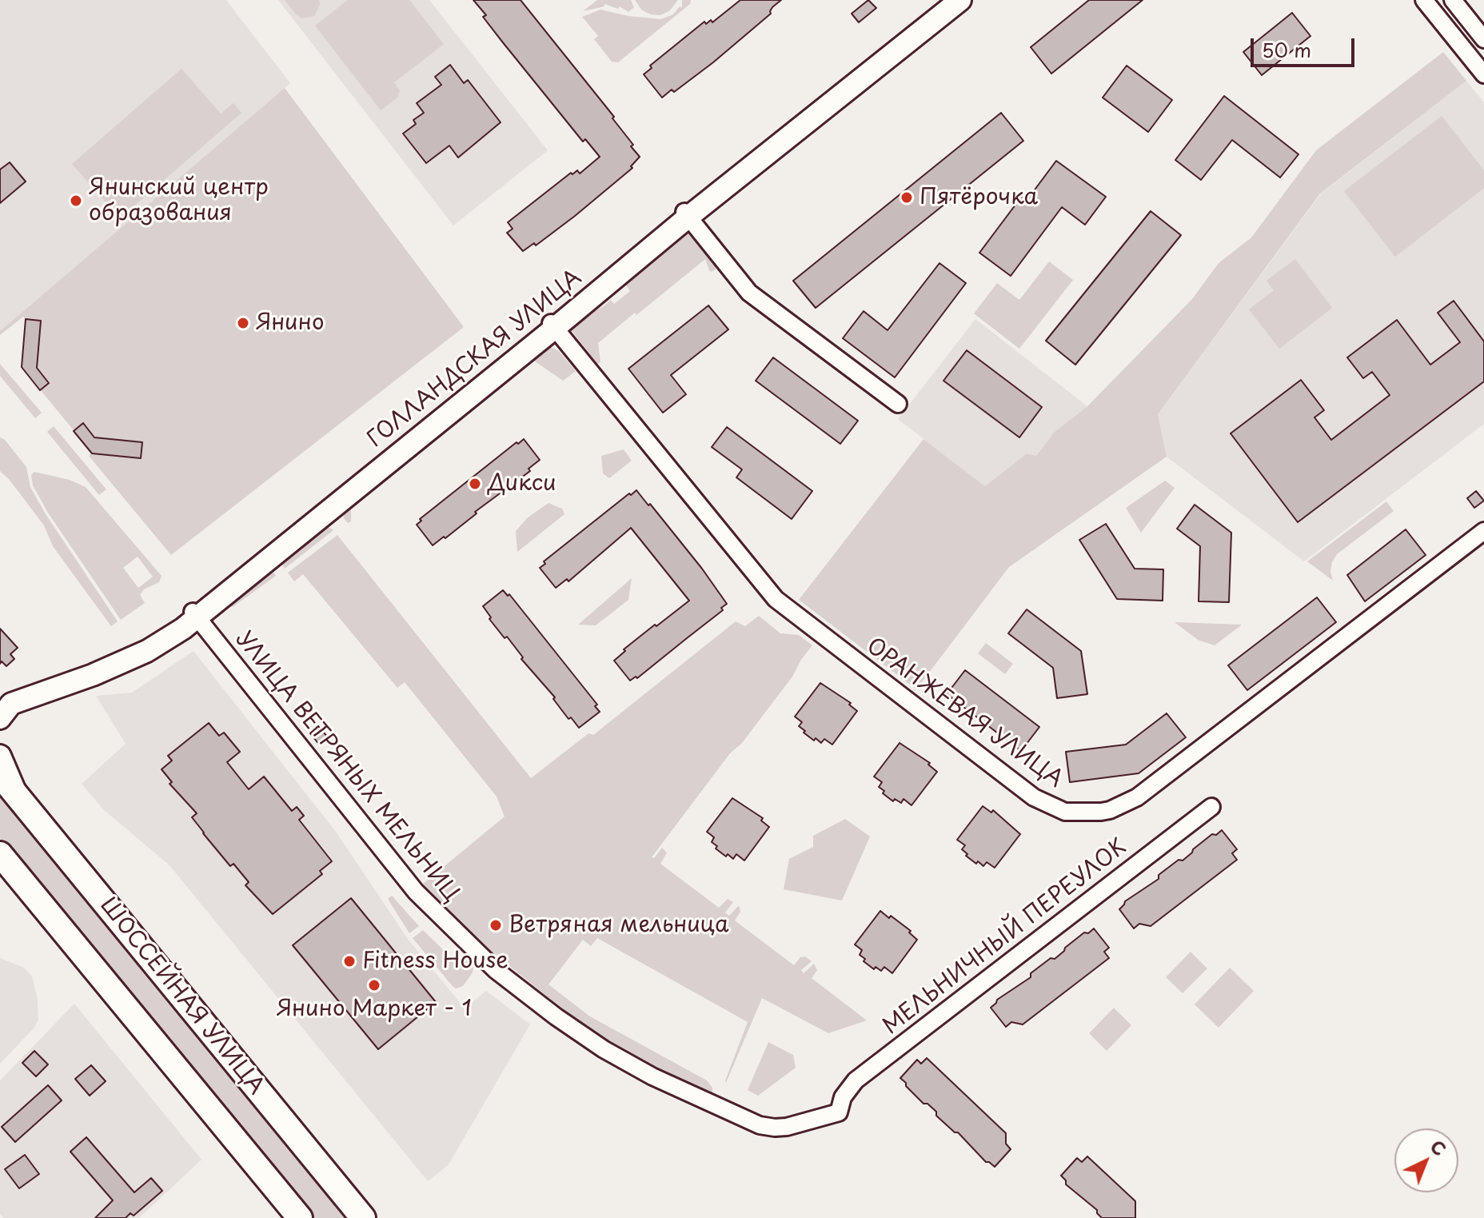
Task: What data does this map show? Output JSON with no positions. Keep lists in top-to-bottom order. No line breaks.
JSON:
{"streets":{"main road":["ШОССЕЙНАЯ УЛИЦА"],"street":["ГОЛЛАНДСКАЯ УЛИЦА","ОРАНЖЕВАЯ УЛИЦА","УЛИЦА ВЕТРЯНЫХ МЕЛЬНИЦ","МЕЛЬНИЧНЫЙ ПЕРЕУЛОК"]},"crossings":[["ГОЛЛАНДСКАЯ УЛИЦА","ОРАНЖЕВАЯ УЛИЦА"],["ГОЛЛАНДСКАЯ УЛИЦА","УЛИЦА ВЕТРЯНЫХ МЕЛЬНИЦ"],["УЛИЦА ВЕТРЯНЫХ МЕЛЬНИЦ","МЕЛЬНИЧНЫЙ ПЕРЕУЛОК"]],"places":["Пятёрочка","Янинский центр образования","Янино","Дикси","Ветряная мельница","Fitness House","Янино Маркет - 1"],"scale_bar":"50 m","north":"top right"}
